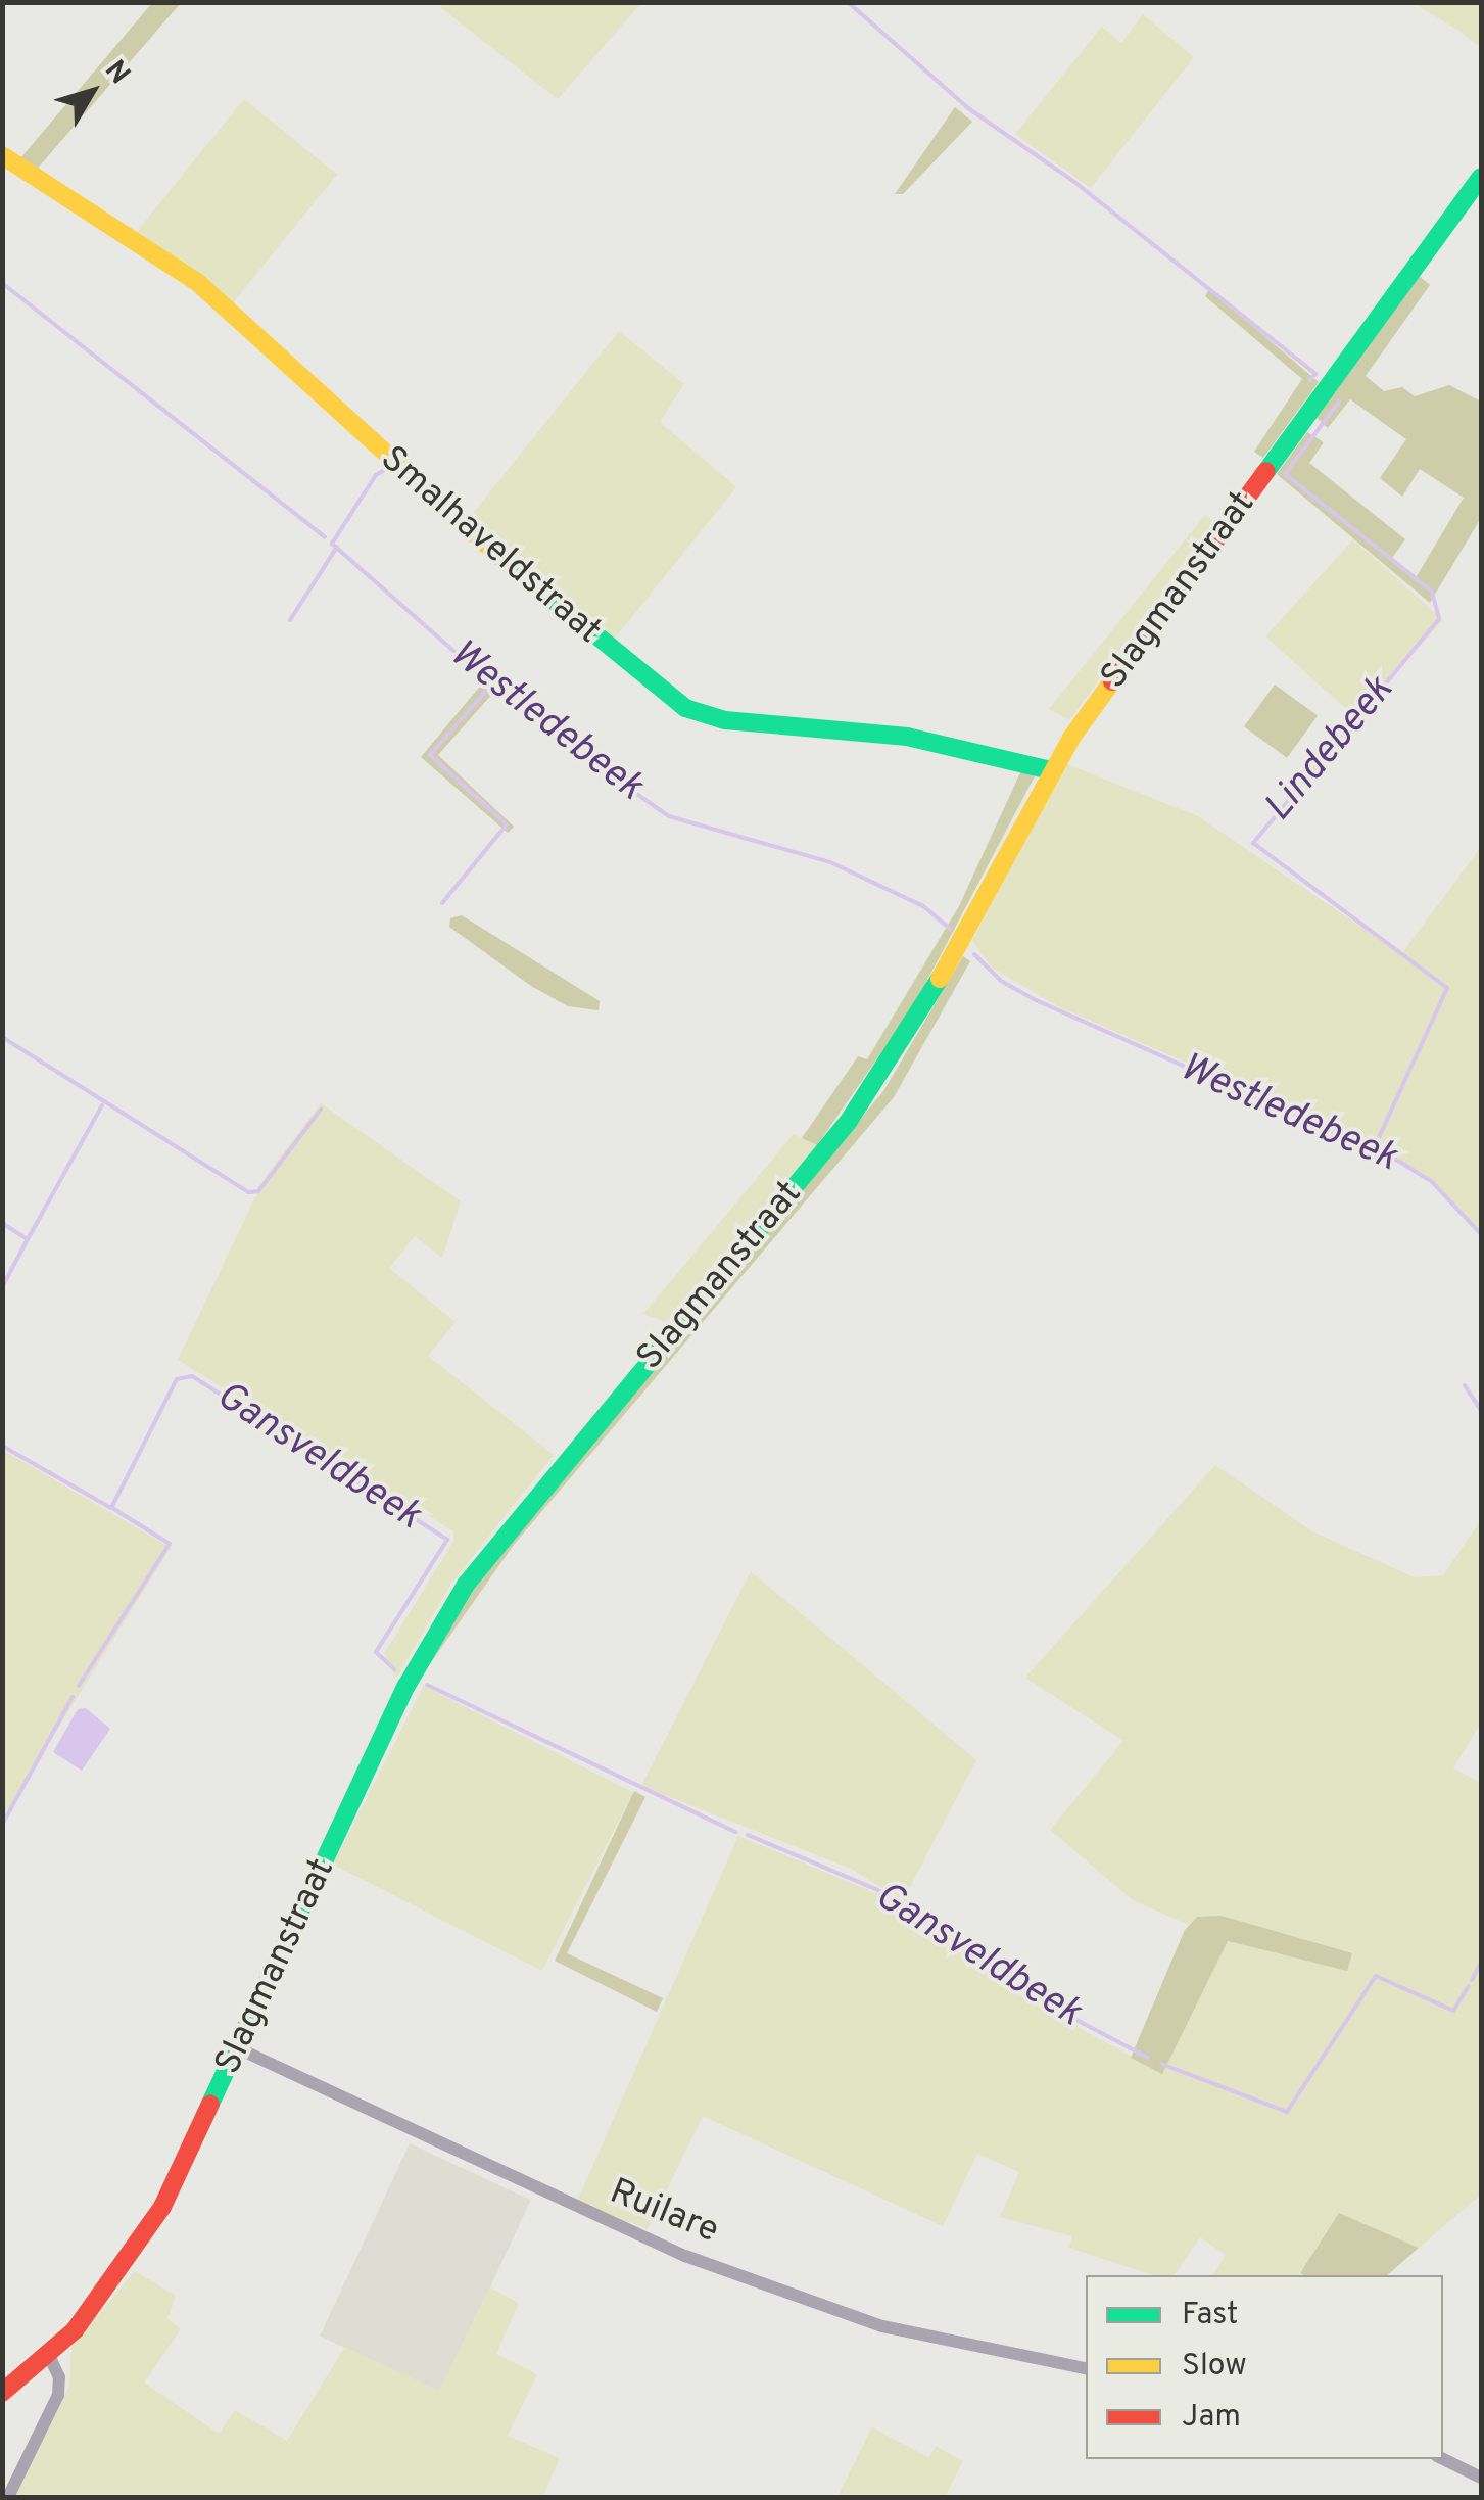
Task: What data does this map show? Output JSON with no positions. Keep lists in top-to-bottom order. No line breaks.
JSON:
{"streets":{"main road":["Smalhaveldstraat","Slagmanstraat"],"street":["Ruilare"]},"crossings":[["Smalhaveldstraat","Slagmanstraat"],["Slagmanstraat","Ruilare"]],"water":["Westledebeek","Lindebeek","Gansveldbeek"],"legend":["Fast","Slow","Jam"],"north":"top right"}
